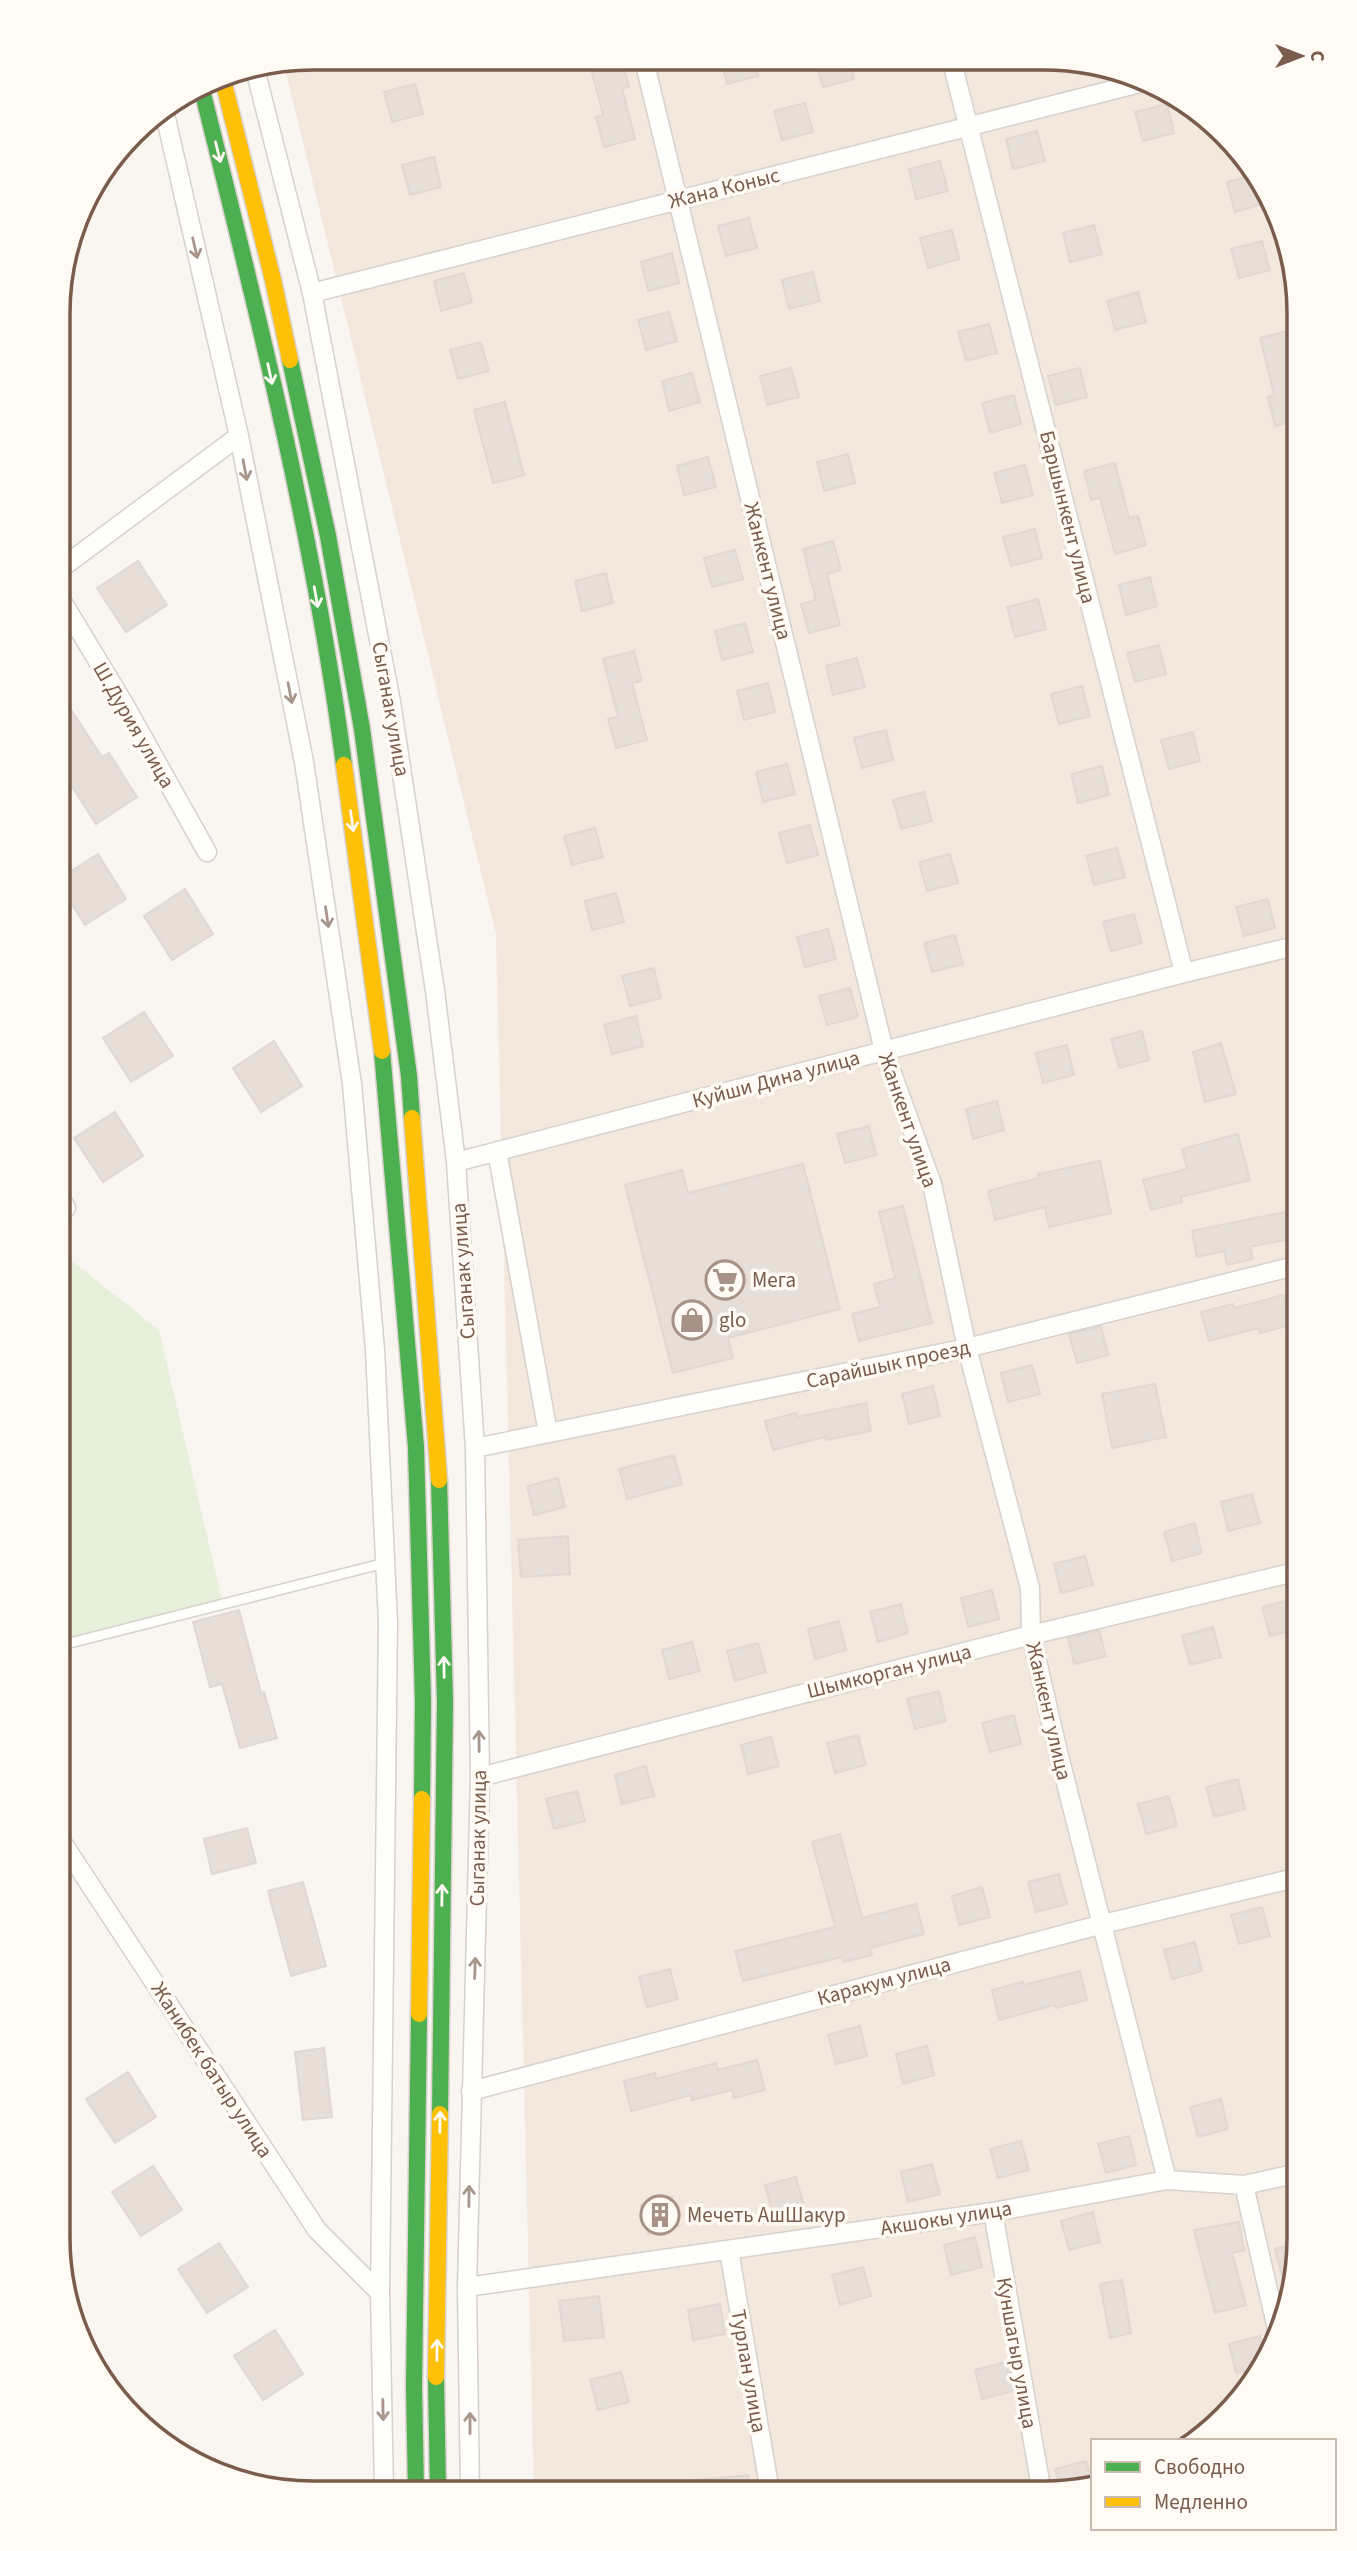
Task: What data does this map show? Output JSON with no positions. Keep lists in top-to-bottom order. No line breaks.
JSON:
{"streets":{"street":["Жана Коныс","Баршынкент улица","Жанкент улица","Сыганак улица","Ш.Дурия улица","Куйши Дина улица","Сарайшык проезд","Шымкорган улица","Каракум улица","Жанибек батыр улица","Акшокы улица","Куншагыр улица","Турлан улица"]},"crossings":[["Жана Коныс","Баршынкент улица"],["Жана Коныс","Жанкент улица"],["Жана Коныс","Сыганак улица"],["Баршынкент улица","Куйши Дина улица"],["Жанкент улица","Куйши Дина улица"],["Жанкент улица","Сарайшык проезд"],["Жанкент улица","Шымкорган улица"],["Жанкент улица","Каракум улица"],["Жанкент улица","Акшокы улица"],["Сыганак улица","Куйши Дина улица"],["Сыганак улица","Сарайшык проезд"],["Сыганак улица","Шымкорган улица"],["Сыганак улица","Каракум улица"],["Сыганак улица","Акшокы улица"],["Акшокы улица","Куншагыр улица"],["Акшокы улица","Турлан улица"]],"places":{"supermarket":["Мега"],"shop":["glo"],"building":["Мечеть АшШакур"]},"legend":["Свободно","Медленно"],"north":"right"}
